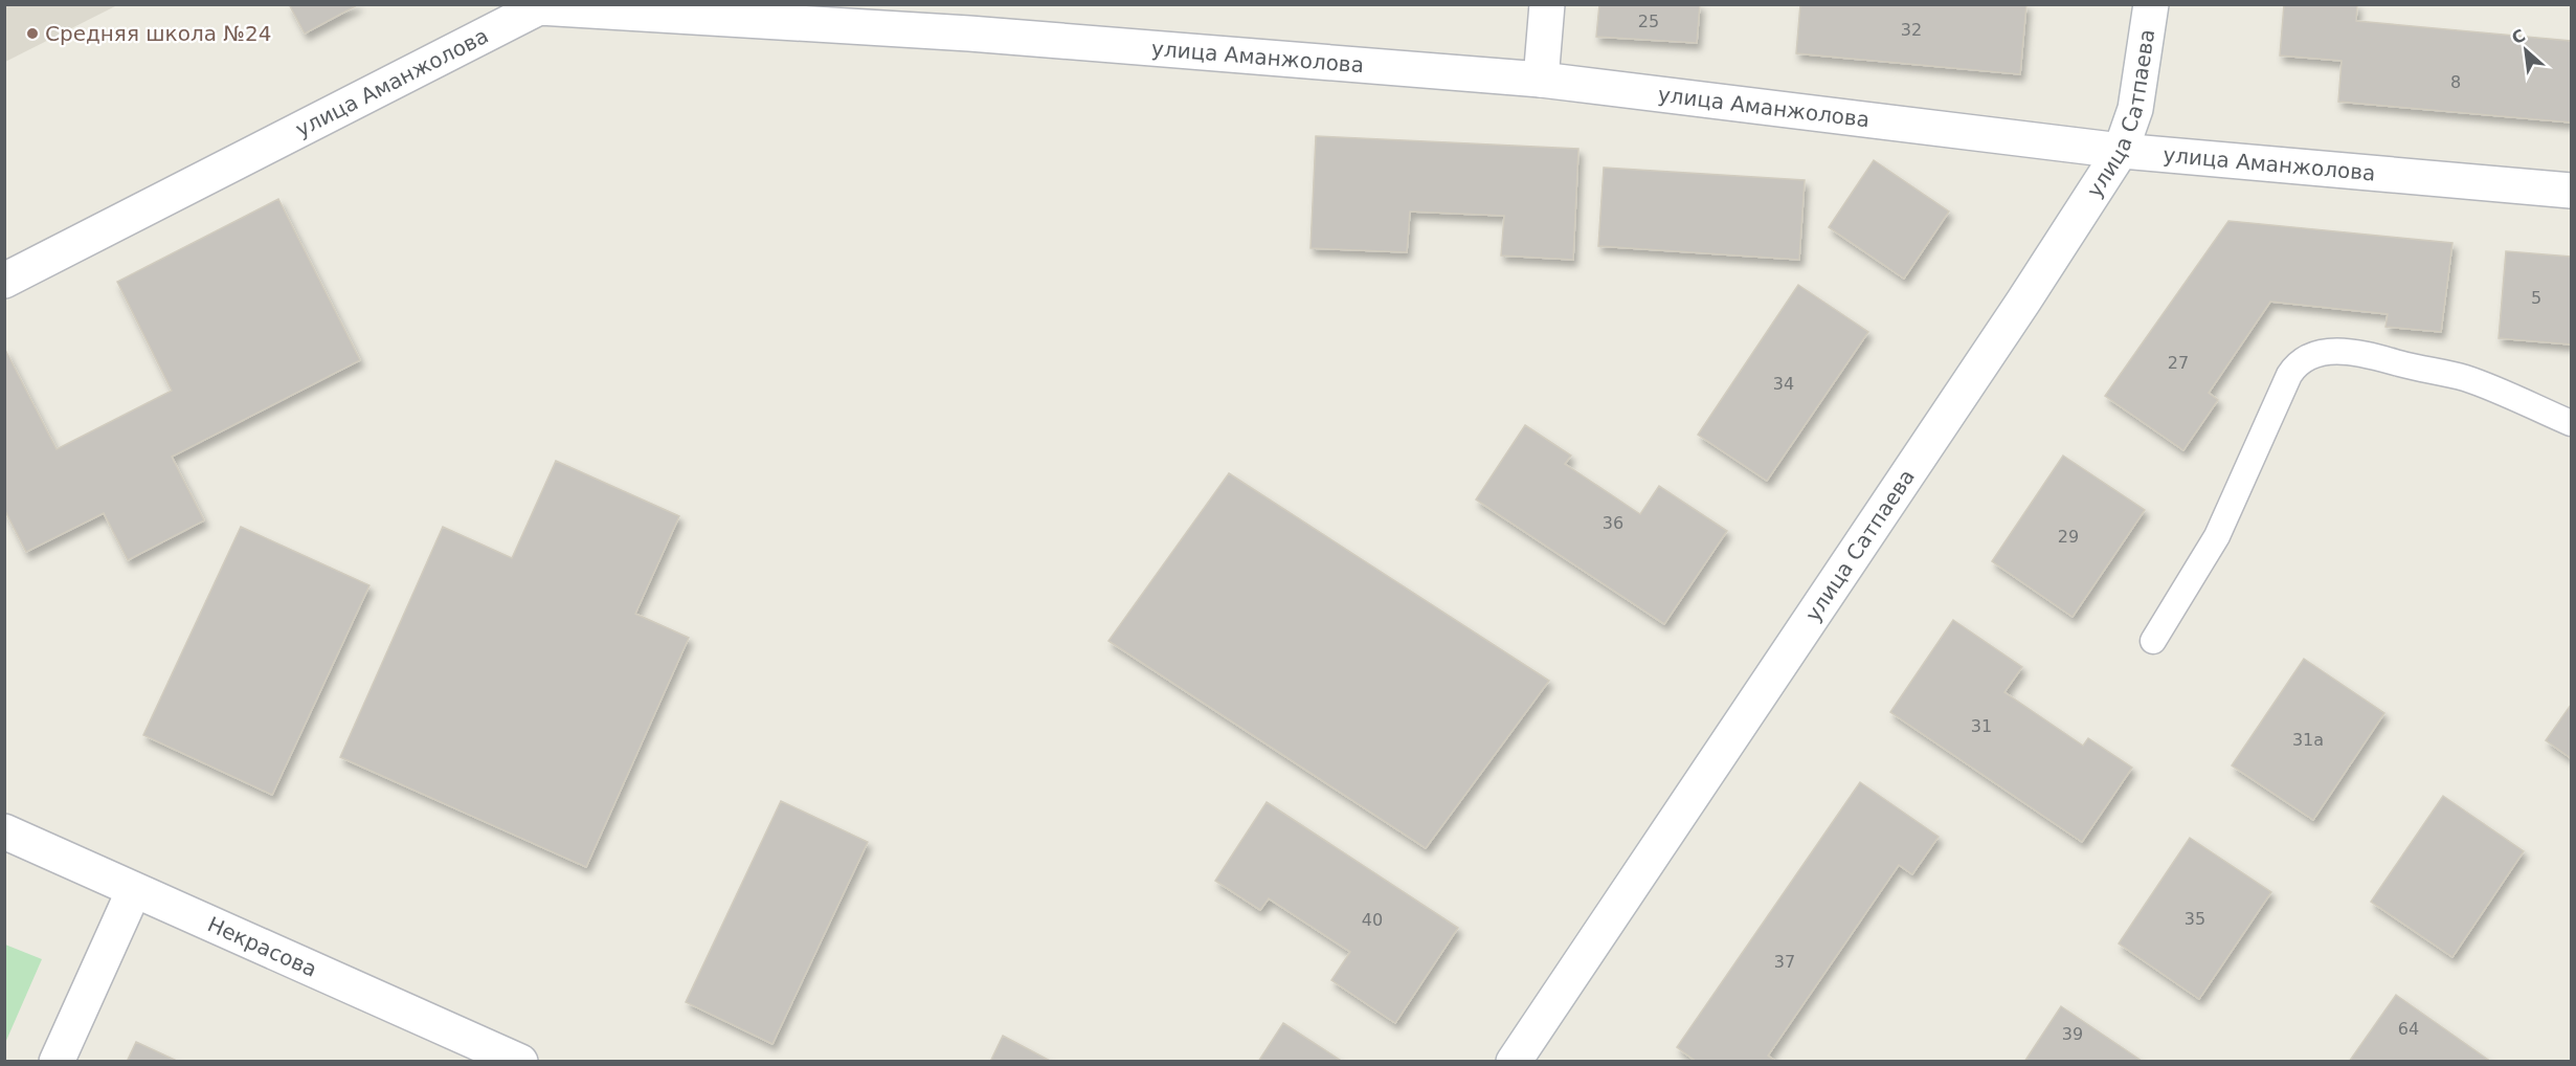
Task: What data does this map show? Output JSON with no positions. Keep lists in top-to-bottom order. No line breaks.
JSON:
{"streets":{"street":["улица Аманжолова","улица Сатпаева","Некрасова"]},"crossings":[["улица Аманжолова","улица Сатпаева"]],"places":["Средняя школа №24"],"house_numbers":["25","32","8","5","27","34","36","29","31","31а","35","40","37","64","39"],"north":"top left"}
